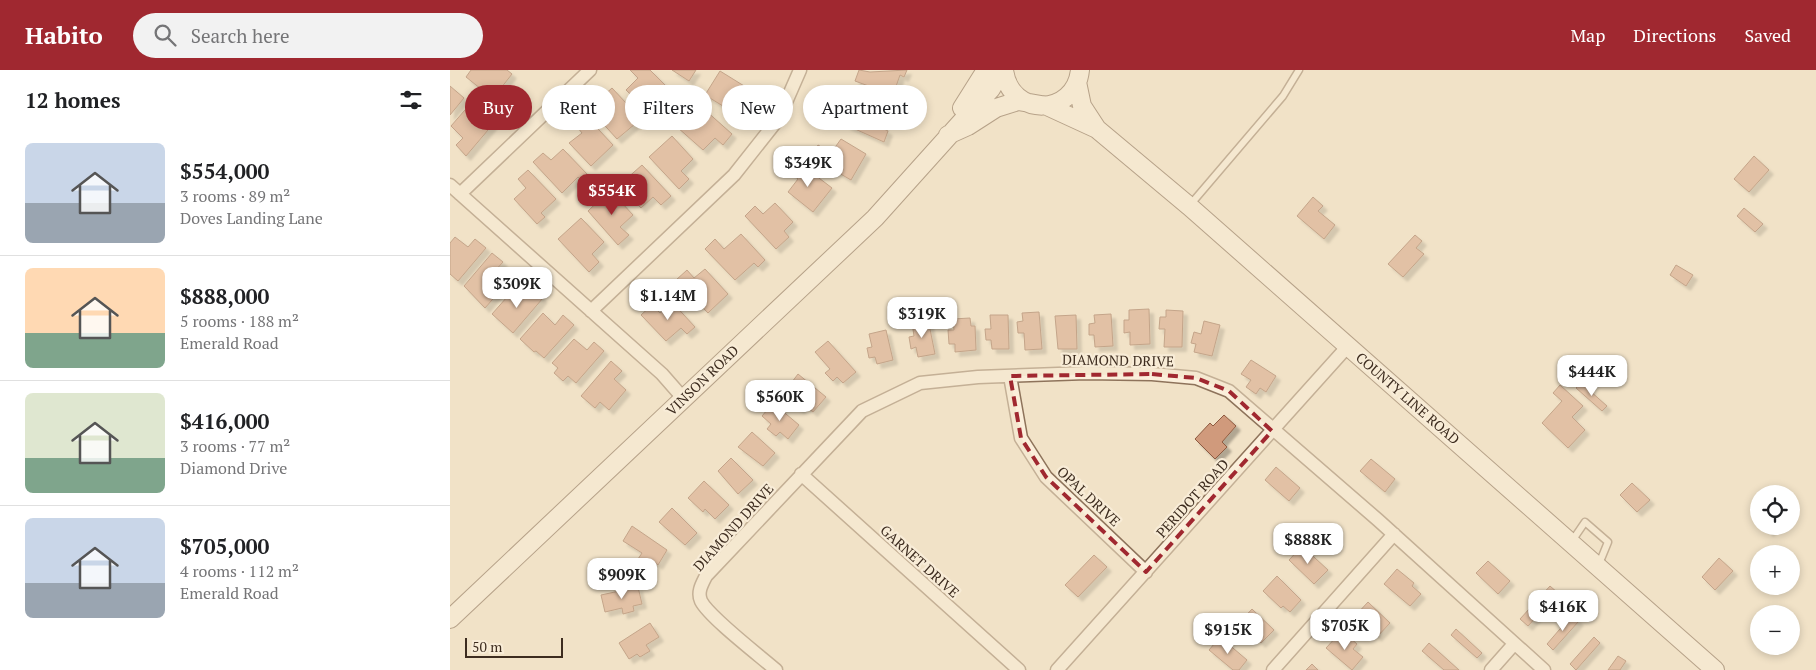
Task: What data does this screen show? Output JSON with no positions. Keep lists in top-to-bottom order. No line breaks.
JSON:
{"streets":{"street":["DIAMOND DRIVE","VINSON ROAD","COUNTY LINE ROAD","OPAL DRIVE","PERIDOT ROAD","GARNET DRIVE"]},"crossings":[["DIAMOND DRIVE","OPAL DRIVE"],["DIAMOND DRIVE","PERIDOT ROAD"],["DIAMOND DRIVE","GARNET DRIVE"],["COUNTY LINE ROAD","PERIDOT ROAD"],["OPAL DRIVE","PERIDOT ROAD"]],"scale_bar":"50 m","page":{"header":"Habito","search":"Search here","nav":["Map","Directions","Saved"],"heading":"12 homes","chip":["Buy","Rent","Filters","New","Apartment"],"list":[{"name":"$554,000","note":"3 rooms · 89 m² · Doves Landing Lane"},{"name":"$888,000","note":"5 rooms · 188 m² · Emerald Road"},{"name":"$416,000","note":"3 rooms · 77 m² · Diamond Drive"},{"name":"$705,000","note":"4 rooms · 112 m² · Emerald Road"}],"price":["$349K","$554K","$309K","$1.14M","$319K","$444K","$560K","$888K","$909K","$416K","$705K","$915K"],"map_buttons":["+","−"],"scale":"50 m"}}
